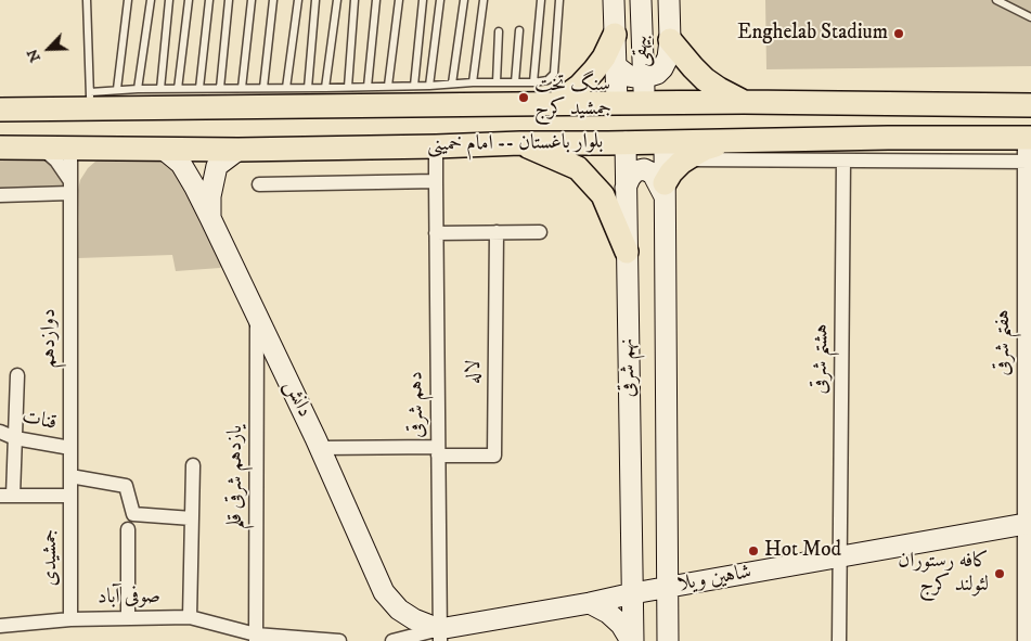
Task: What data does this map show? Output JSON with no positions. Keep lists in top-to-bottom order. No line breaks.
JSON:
{"streets":{"main road":["بلوار باغستان -- امام خمینی"],"street":["بیهقی","دوازدهم","هفتم شرقی","هشتم شرقی","نهم شرقی","لاله","دانش","دهم شرقی","قنات","یازدهم شرقی قلم","جمشیدی","شاهین ویلا","صوفی آباد"]},"crossings":[["بیهقی","بلوار باغستان -- امام خمینی"],["بلوار باغستان -- امام خمینی","دوازدهم"],["بلوار باغستان -- امام خمینی","هفتم شرقی"],["بلوار باغستان -- امام خمینی","نهم شرقی"],["بلوار باغستان -- امام خمینی","دانش"],["بلوار باغستان -- امام خمینی","دهم شرقی"],["دوازدهم","قنات"],["دوازدهم","جمشیدی"],["هفتم شرقی","شاهین ویلا"],["هشتم شرقی","شاهین ویلا"],["نهم شرقی","شاهین ویلا"],["لاله","دهم شرقی"],["دانش","دهم شرقی"],["دانش","یازدهم شرقی قلم"],["دانش","شاهین ویلا"],["دهم شرقی","شاهین ویلا"],["یازدهم شرقی قلم","صوفی آباد"],["جمشیدی","صوفی آباد"]],"places":["Enghelab Stadium","سنگ تخت جمشید کرج","Hot Mod","کافه رستوران لئولند کرج"],"north":"bottom left"}
